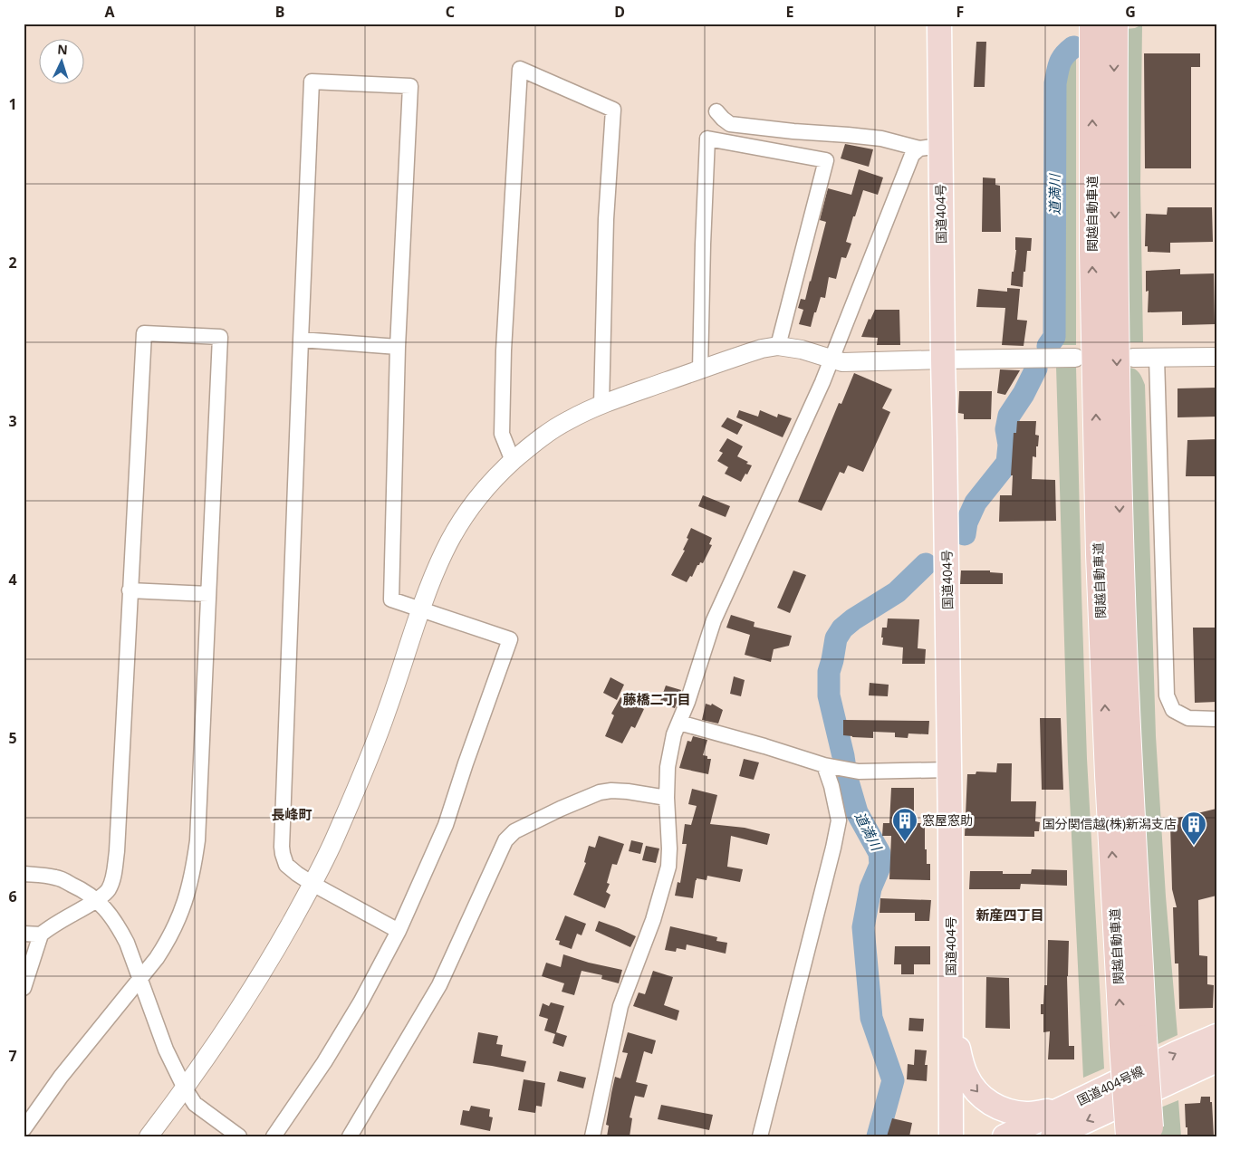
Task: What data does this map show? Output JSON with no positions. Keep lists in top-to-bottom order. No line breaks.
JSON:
{"streets":{"highway":["国道404号","関越自動車道","国道404号線"]},"districts":["藤橋二丁目","長峰町","新産四丁目"],"water":["道満川"],"places":{"building":["窓屋窓助","国分関信越(株)新潟支店"]},"north":"top","grid":{"columns":["A","B","C","D","E","F","G"],"rows":["1","2","3","4","5","6","7"]}}
